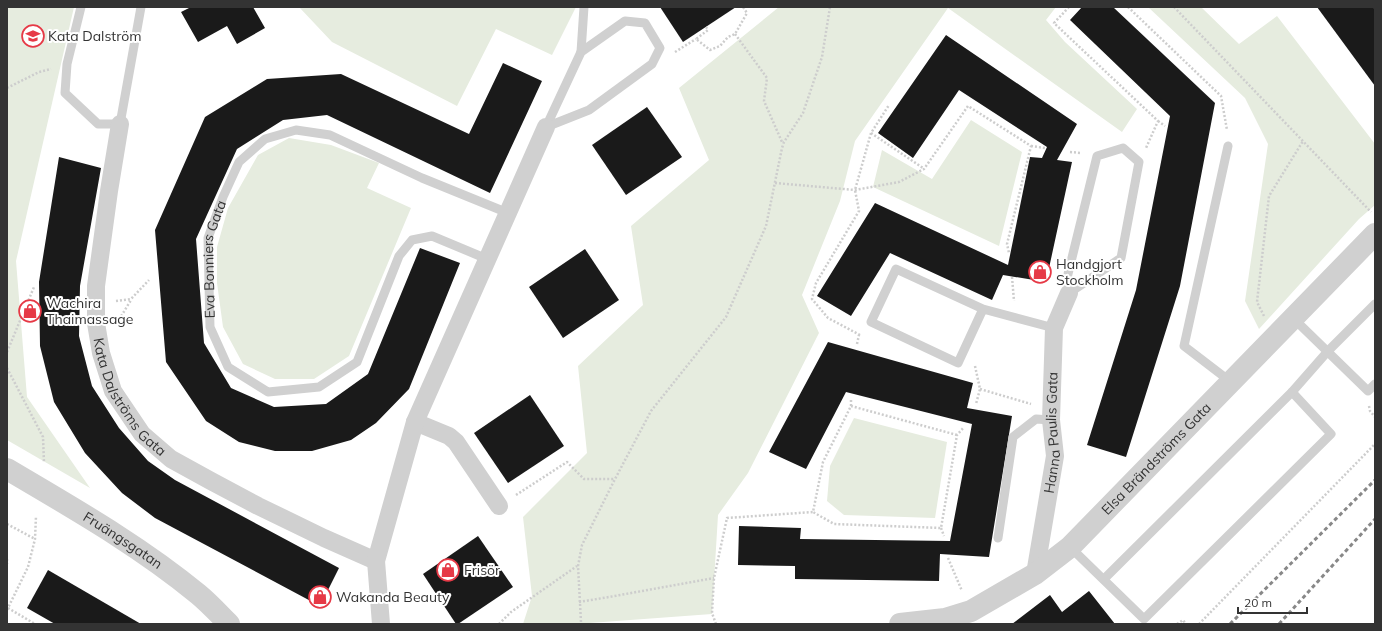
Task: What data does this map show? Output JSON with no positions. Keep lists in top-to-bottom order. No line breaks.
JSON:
{"streets":{"street":["Kata Dalströms Gata","Hanna Paulis Gata","Elsa Brändströms Gata","Fruängsgatan"],"lane":["Eva Bonniers Gata"]},"crossings":[["Hanna Paulis Gata","Elsa Brändströms Gata"]],"places":{"school or university":["Kata Dalström"],"shop":["Handgjort Stockholm","Wachira Thaimassage","Frisör","Wakanda Beauty"]},"scale_bar":"20 m"}
